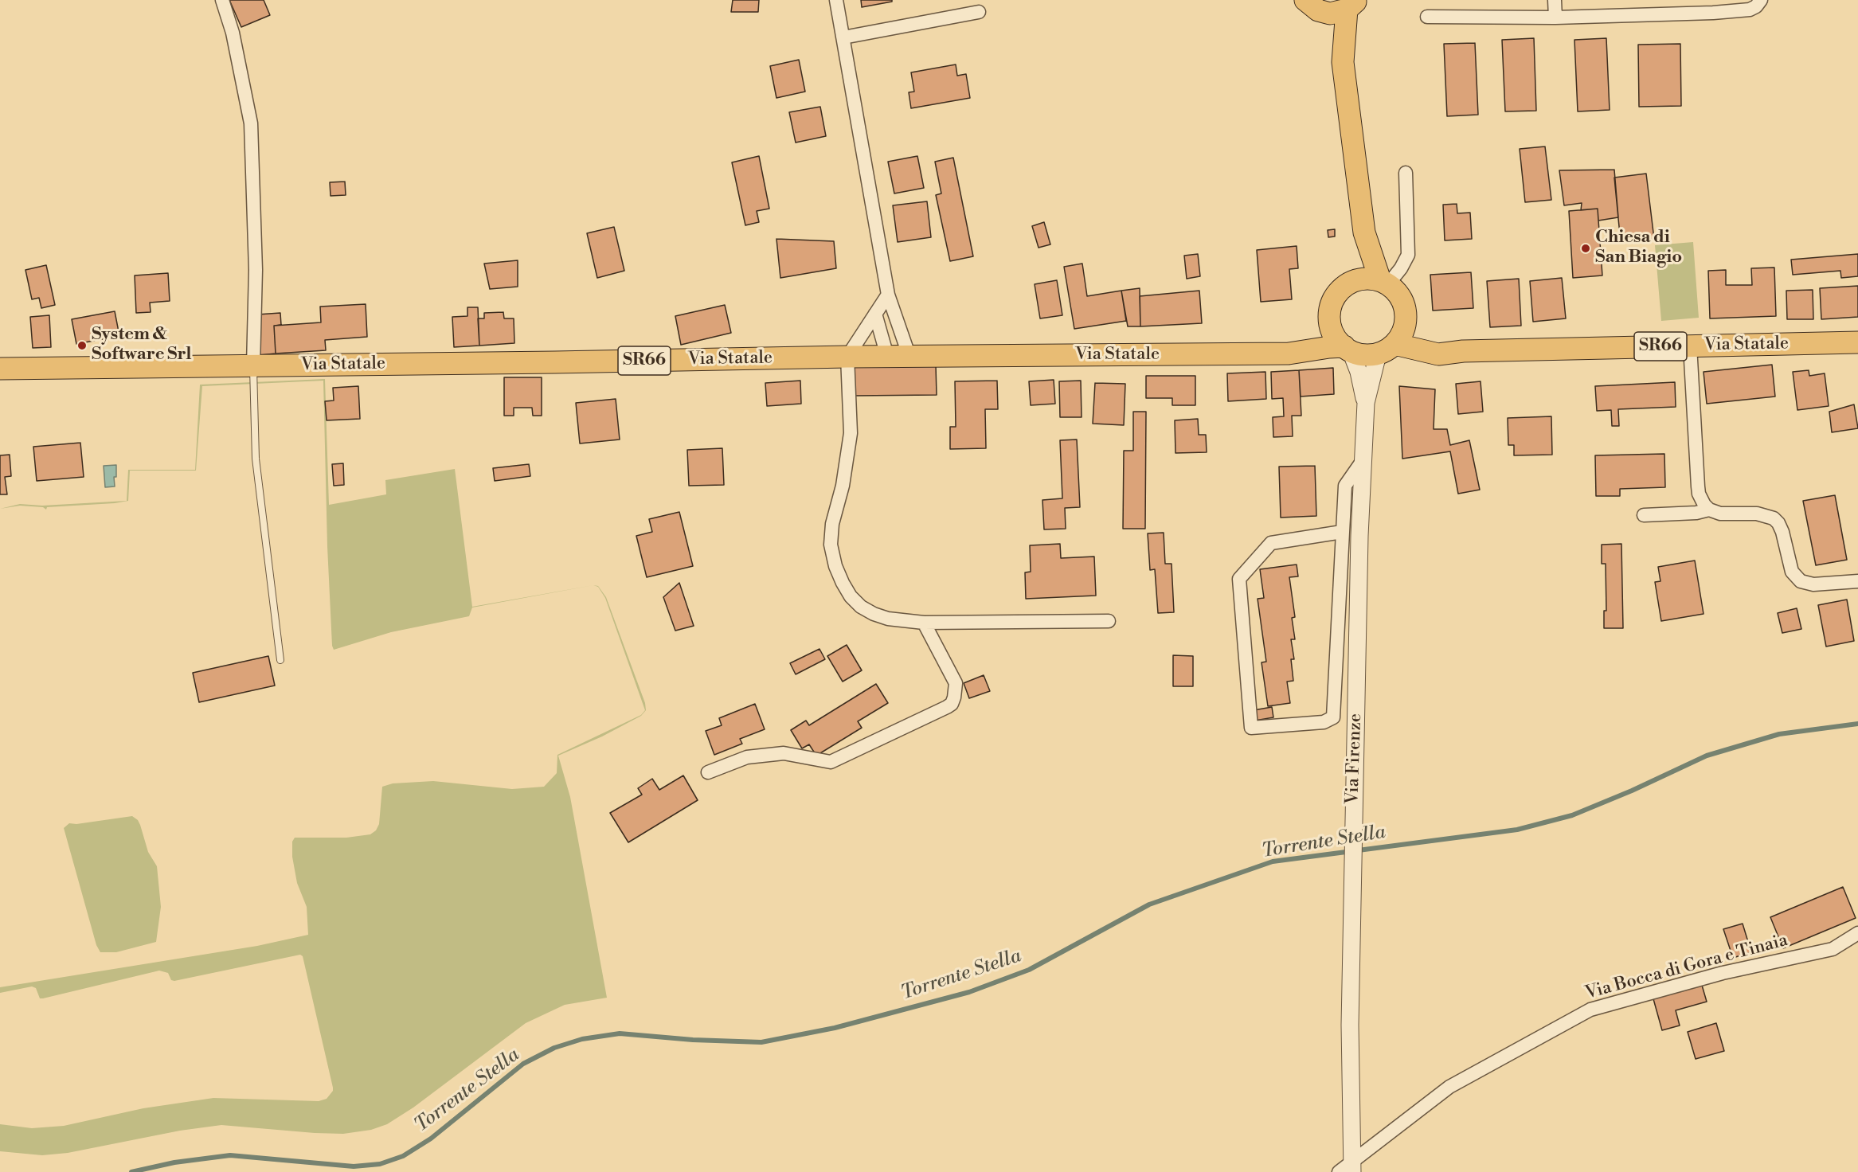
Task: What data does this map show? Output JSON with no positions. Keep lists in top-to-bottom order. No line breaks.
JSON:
{"streets":{"main road":["Via Statale","SR66"],"street":["Via Firenze","Via Bocca di Gora e Tinaia"]},"crossings":[["Via Statale","SR66"],["Via Firenze","Via Bocca di Gora e Tinaia"]],"water":["Torrente Stella"],"places":["Chiesa di San Biagio","System & Software Srl"]}
